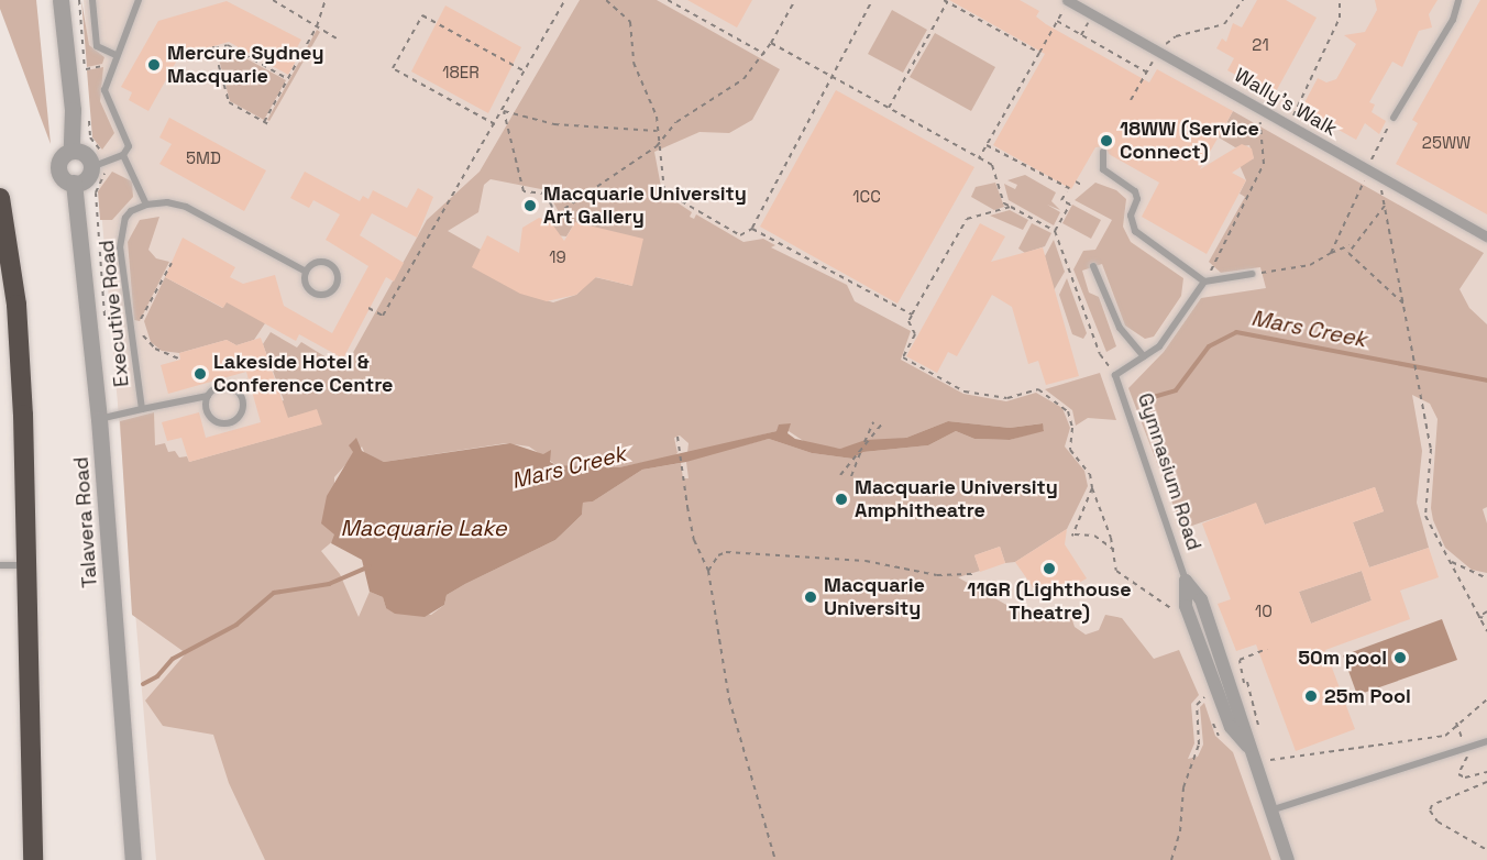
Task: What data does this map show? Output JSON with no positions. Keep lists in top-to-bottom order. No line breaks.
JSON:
{"streets":{"street":["Wally's Walk","Gymnasium Road","Talavera Road"],"lane":["Executive Road"]},"crossings":[["Executive Road","Talavera Road"]],"water":["Mars Creek","Macquarie Lake"],"places":["Mercure Sydney Macquarie","18WW (Service Connect)","Macquarie University Art Gallery","Lakeside Hotel & Conference Centre","Macquarie University Amphitheatre","11GR (Lighthouse Theatre)","Macquarie University","50m pool","25m Pool"],"house_numbers":["21","18ER","25WW","5MD","1CC","19","10"]}
